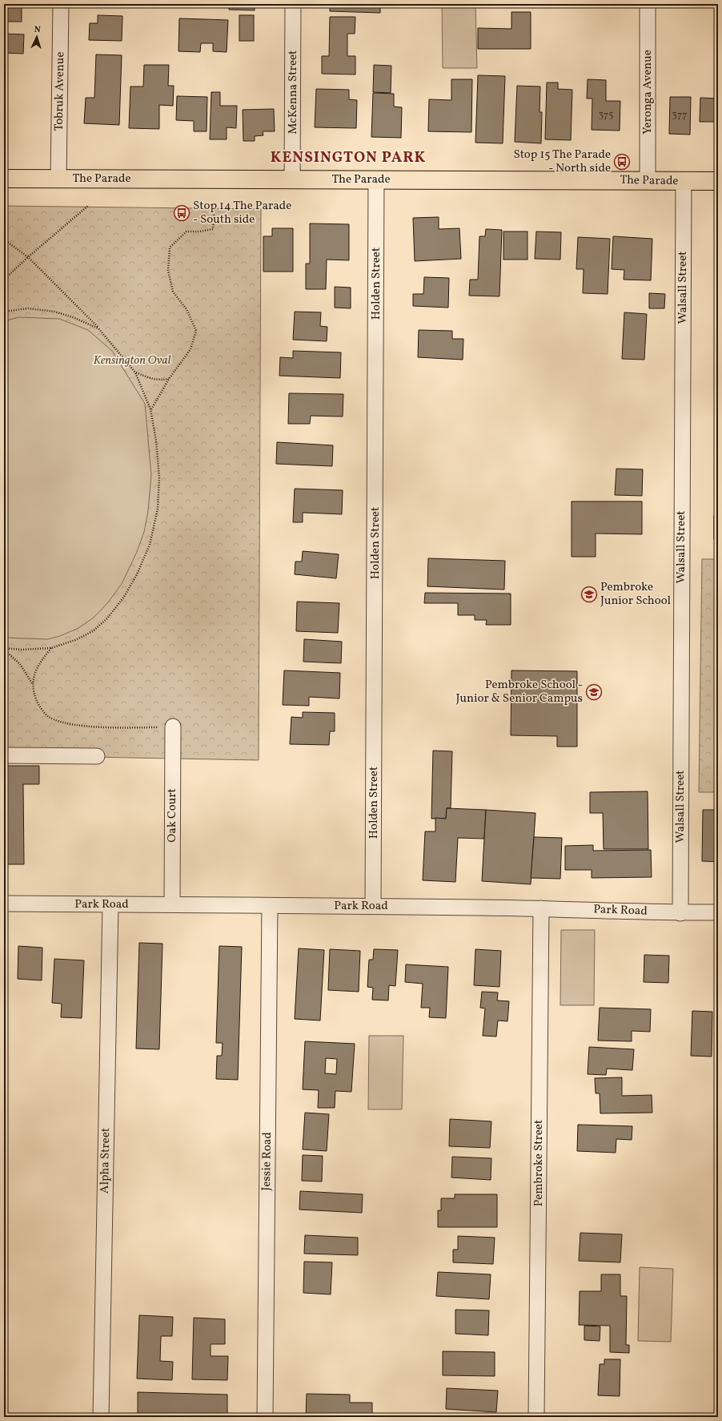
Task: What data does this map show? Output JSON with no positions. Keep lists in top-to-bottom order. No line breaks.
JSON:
{"streets":{"main road":["The Parade"],"street":["Tobruk Avenue","McKenna Street","Yeronga Avenue","Holden Street","Walsall Street","Oak Court","Park Road","Alpha Street","Jessie Road","Pembroke Street"]},"crossings":[["Tobruk Avenue","The Parade"],["McKenna Street","The Parade"],["Yeronga Avenue","The Parade"],["The Parade","Holden Street"],["The Parade","Walsall Street"],["Holden Street","Park Road"],["Walsall Street","Park Road"],["Oak Court","Park Road"],["Park Road","Alpha Street"],["Park Road","Jessie Road"],["Park Road","Pembroke Street"]],"districts":["KENSINGTON PARK"],"parks":["Kensington Oval"],"places":{"bus stop":["Stop 15 The Parade - North side","Stop 14 The Parade - South side"],"school or university":["Pembroke Junior School","Pembroke School - Junior & Senior Campus"]},"house_numbers":["375","377"],"north":"top"}
